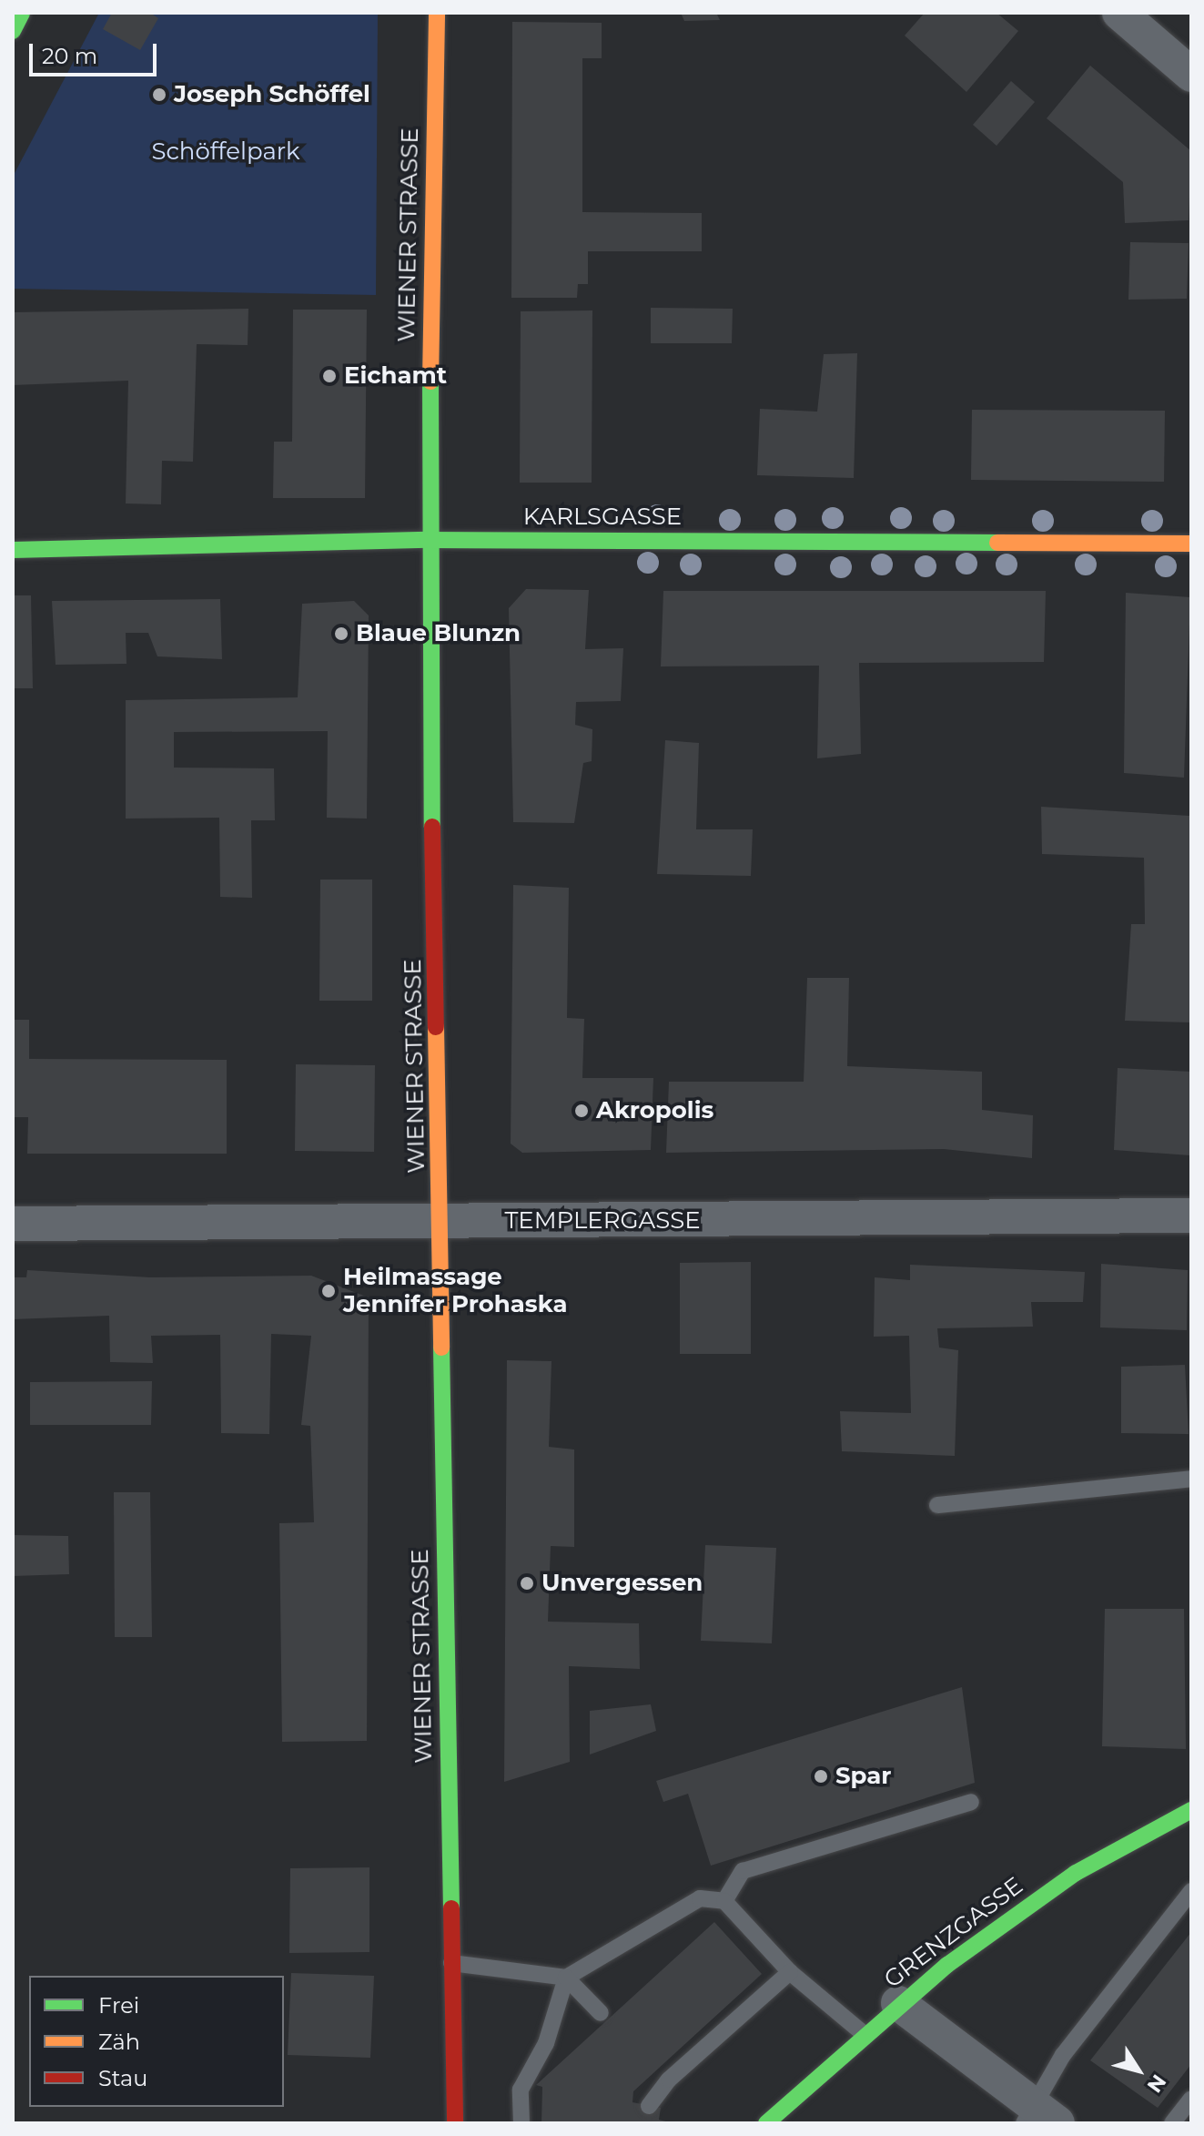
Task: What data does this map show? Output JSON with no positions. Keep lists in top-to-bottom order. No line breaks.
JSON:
{"streets":{"main road":["WIENER STRASSE","KARLSGASSE","GRENZGASSE"],"street":["TEMPLERGASSE"]},"crossings":[["WIENER STRASSE","KARLSGASSE"],["WIENER STRASSE","TEMPLERGASSE"]],"parks":["Schöffelpark"],"places":["Joseph Schöffel","Eichamt","Blaue Blunzn","Akropolis","Heilmassage Jennifer Prohaska","Unvergessen","Spar"],"legend":["Frei","Zäh","Stau"],"scale_bar":"20 m","north":"bottom right"}
